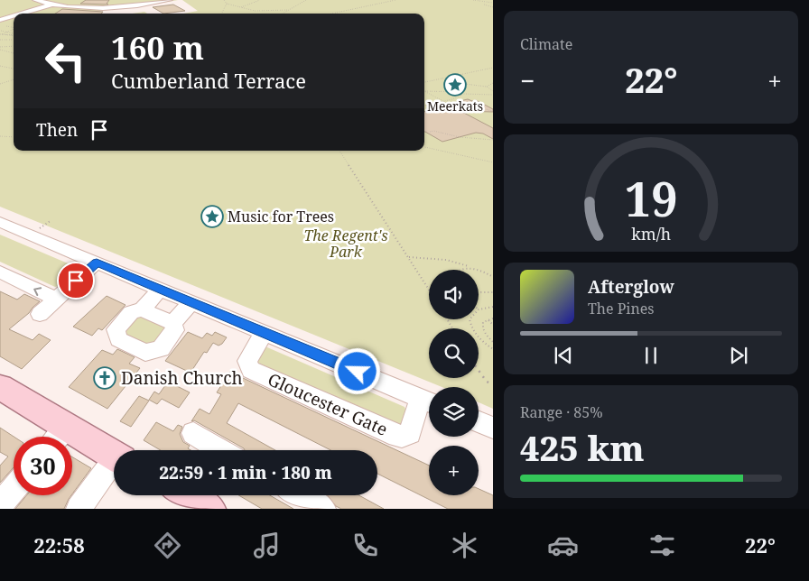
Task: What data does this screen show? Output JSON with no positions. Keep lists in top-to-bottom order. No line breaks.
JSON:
{"streets":{"street":["Gloucester Gate"]},"parks":["The Regent's Park"],"places":{"place":["Meerkats","Music for Trees"],"church":["Danish Church"]},"page":{"tile":["Climate",["Range · 85%","425 km"]],"turn":["160 m","Cumberland Terrace"],"heat":["−","22°","+"],"then":"Then","map_buttons":"+","song":["Afterglow","The Pines"],"limit":"30","trip":"22:59 · 1 min · 180 m","tabs":["22:58","22°"],"gauge":["19","km/h"]}}
